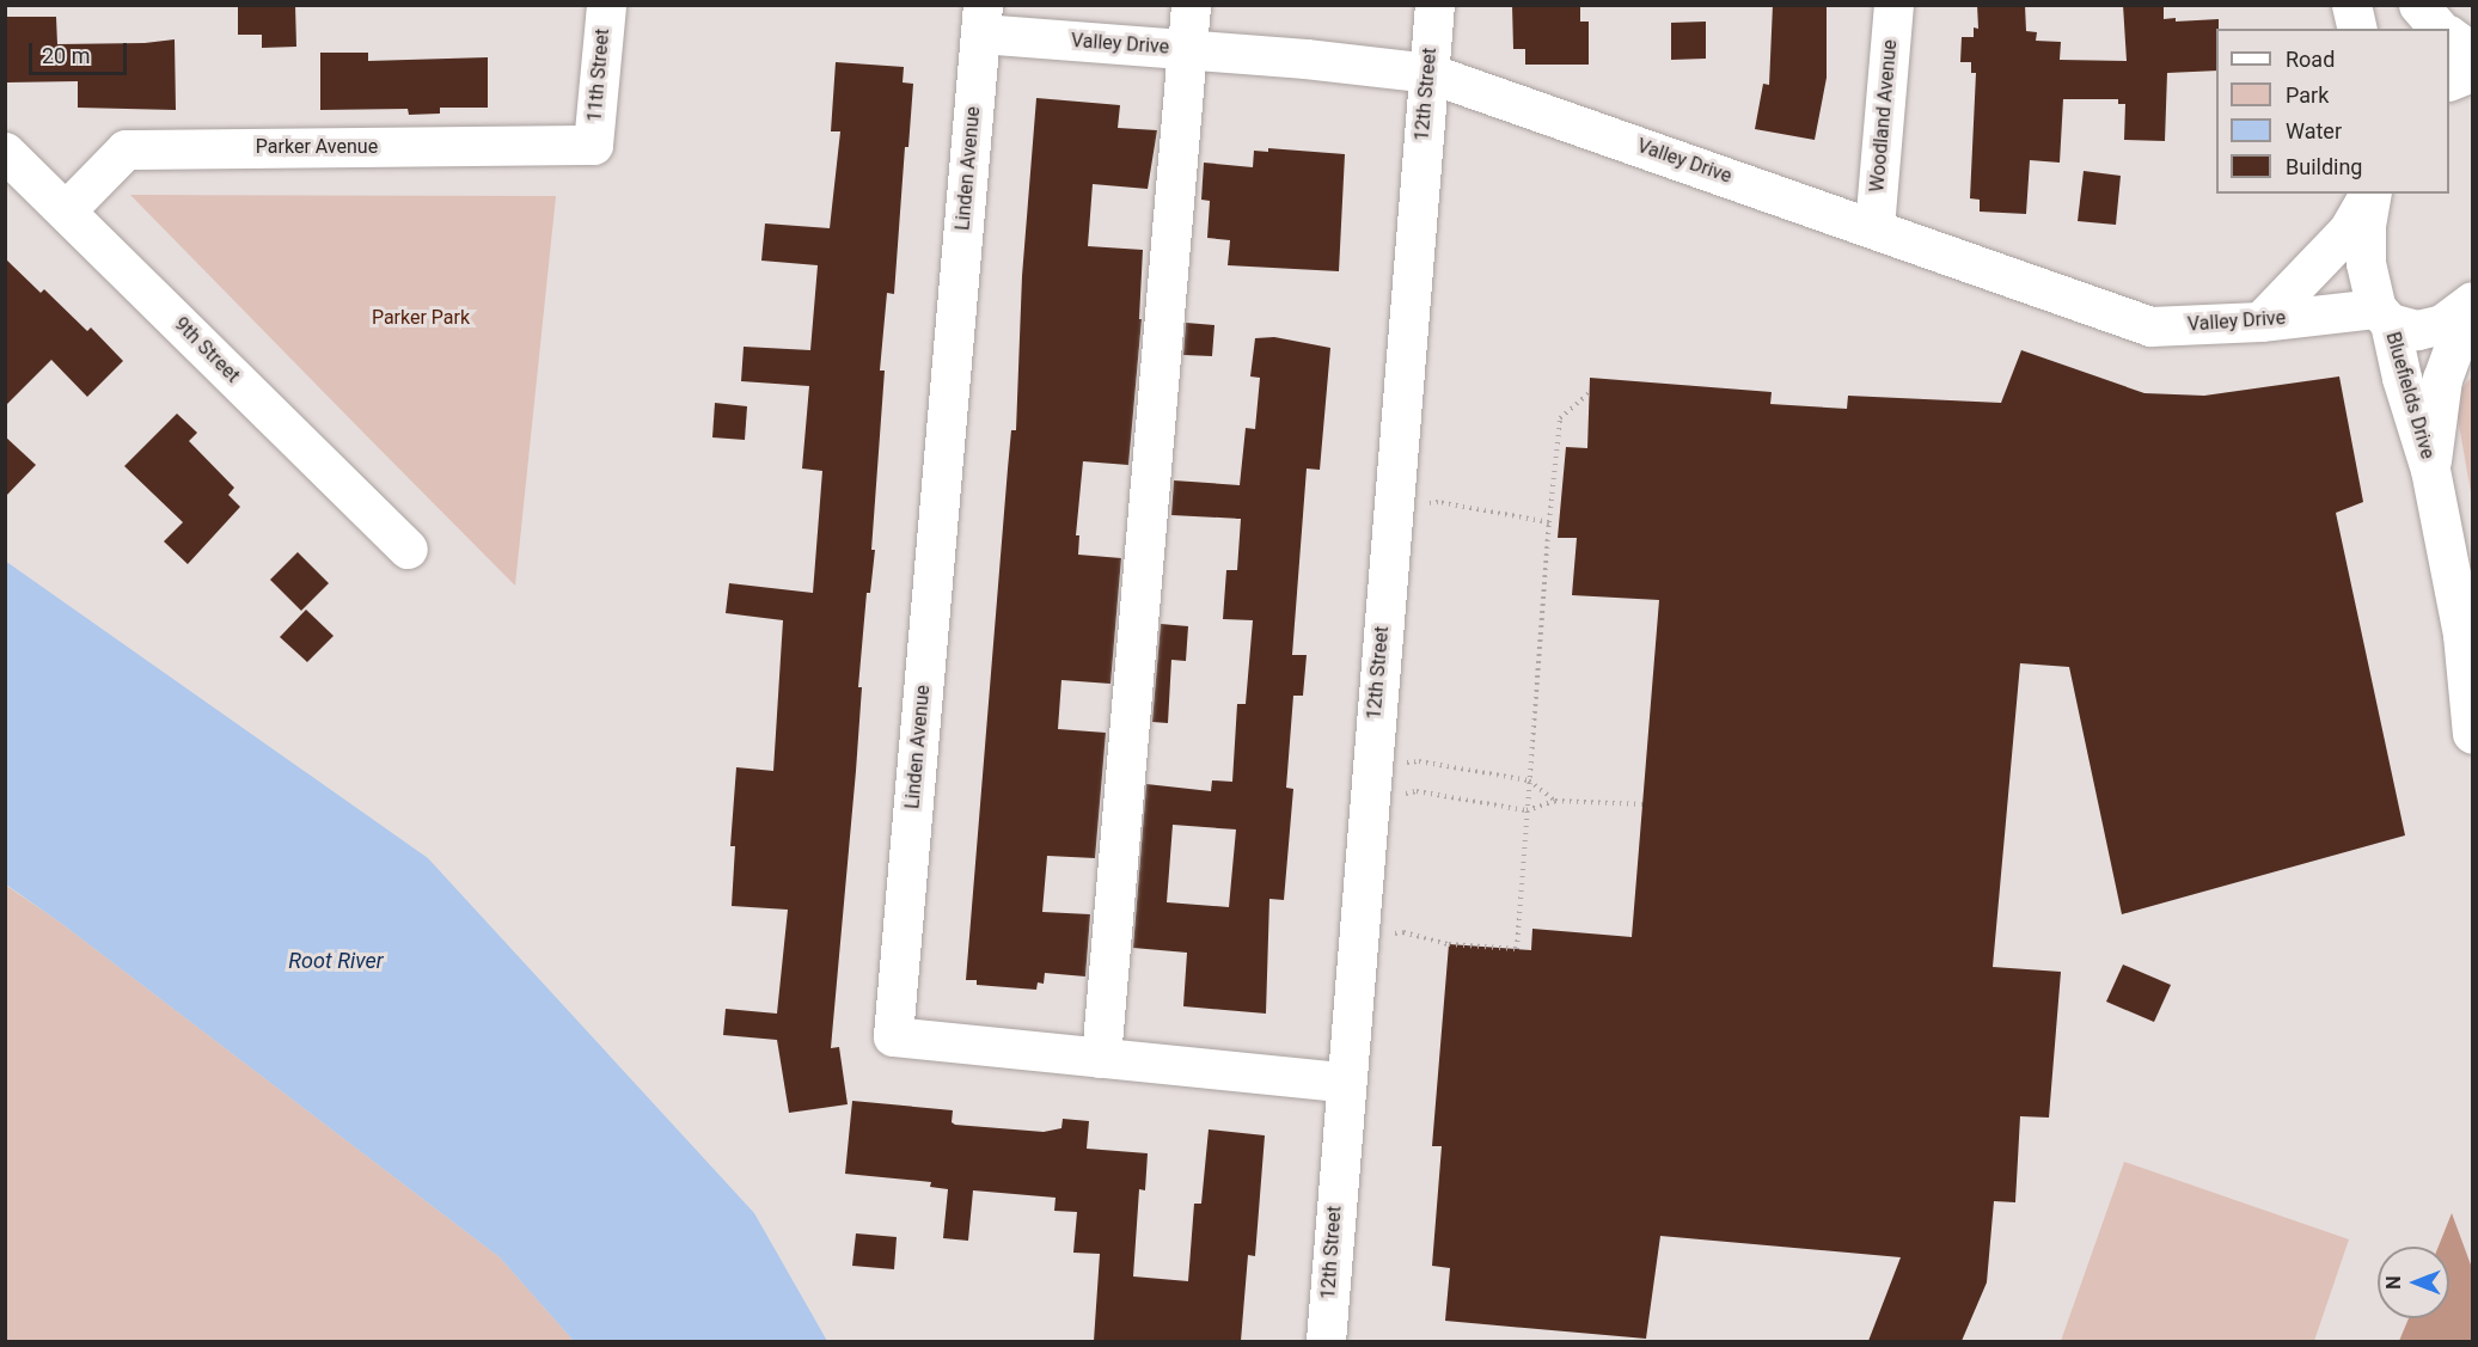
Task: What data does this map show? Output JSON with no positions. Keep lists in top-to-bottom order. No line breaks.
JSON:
{"streets":{"street":["Valley Drive","11th Street","12th Street","Woodland Avenue","Parker Avenue","Linden Avenue","9th Street","Bluefields Drive"]},"crossings":[["Valley Drive","12th Street"],["Valley Drive","Woodland Avenue"],["Valley Drive","Linden Avenue"],["Valley Drive","Bluefields Drive"],["11th Street","Parker Avenue"],["12th Street","Linden Avenue"],["Parker Avenue","9th Street"]],"water":["Root River"],"parks":["Parker Park"],"legend":["Road","Park","Water","Building"],"scale_bar":"20 m","north":"left"}
